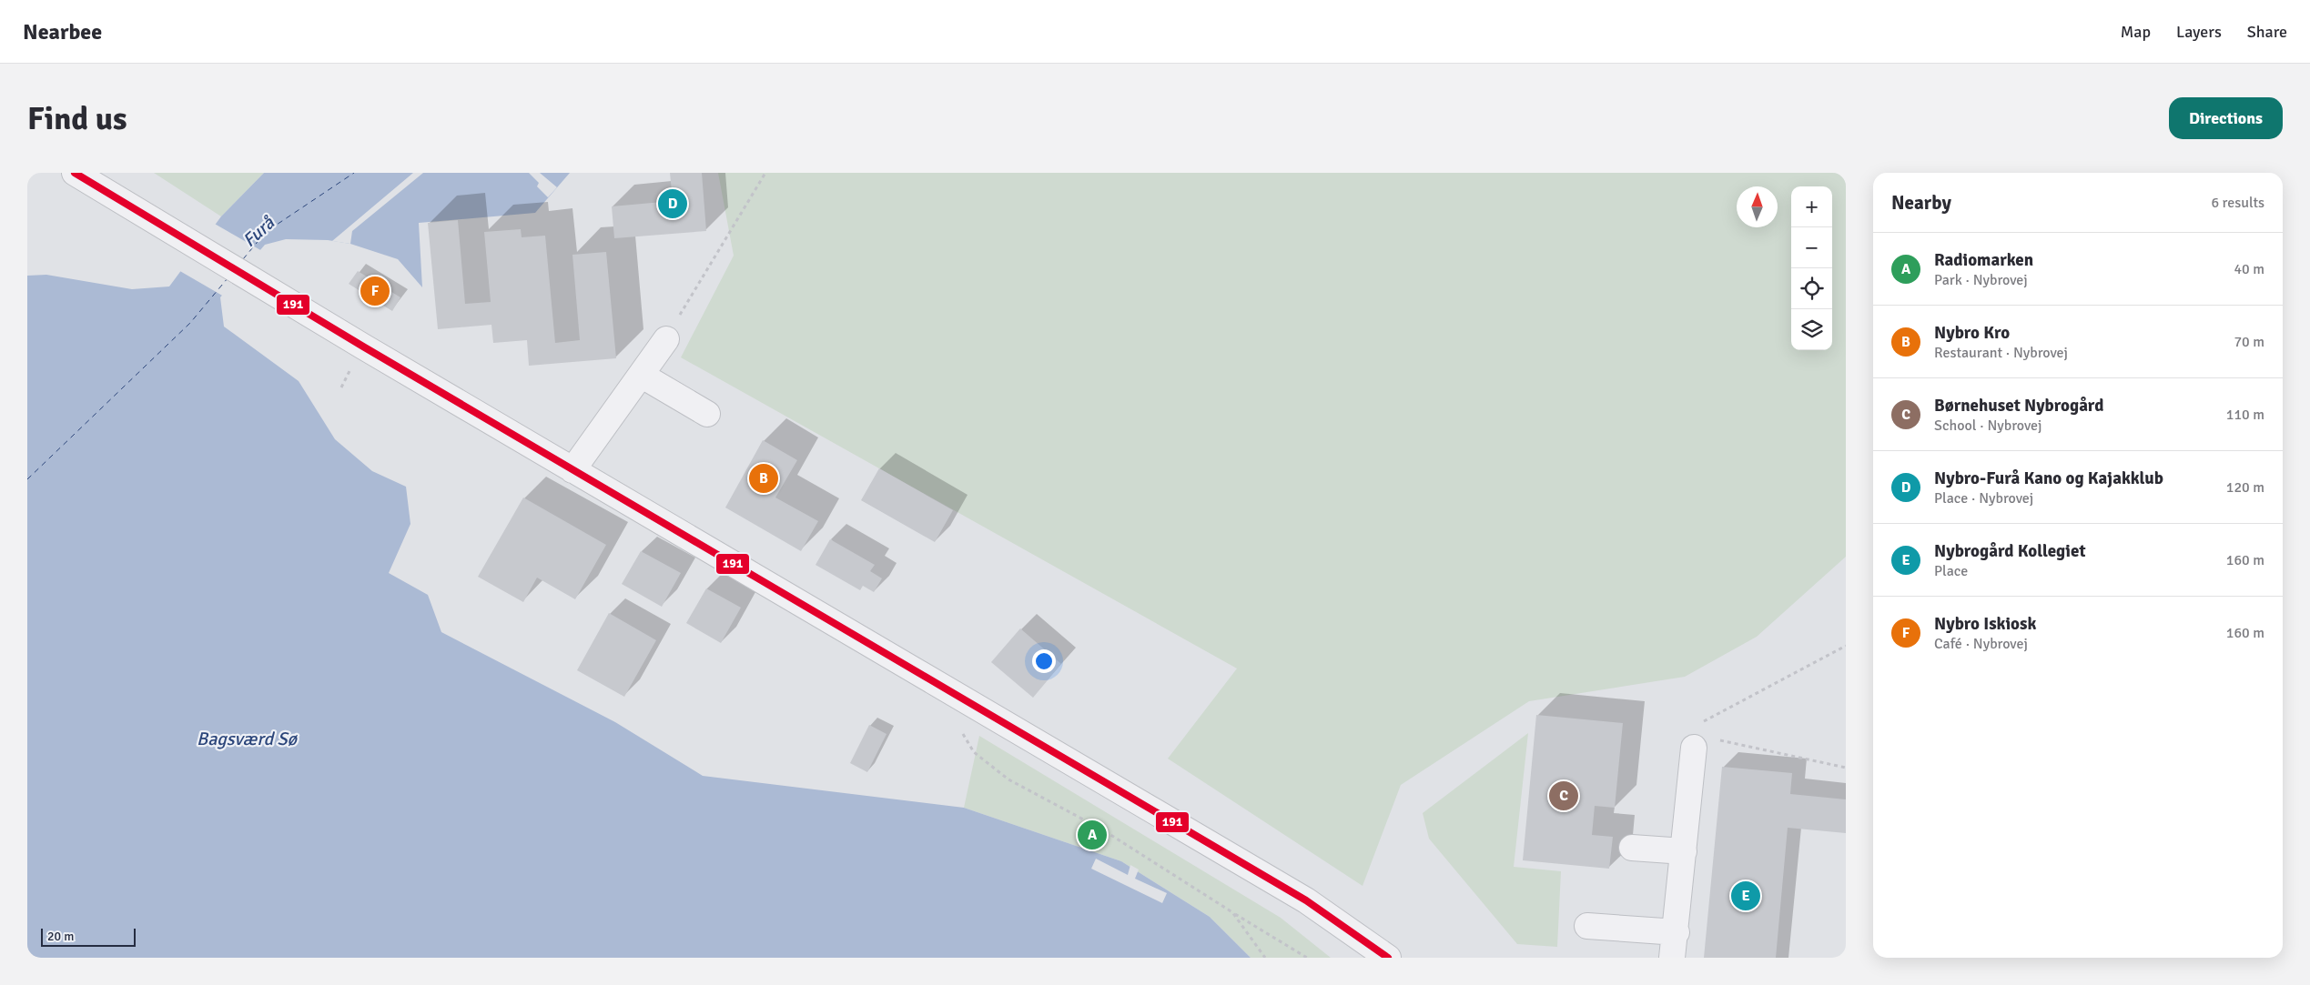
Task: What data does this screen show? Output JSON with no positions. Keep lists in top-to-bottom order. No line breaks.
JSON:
{"water":["Furå","Bagsværd Sø"],"lines":["transit line 191"],"scale_bar":"20 m","north":"top","page":{"header":"Nearbee","nav":["Map","Layers","Share"],"buttons":"Directions","title":"Find us","heading":["Nearby","6 results"],"map_buttons":["+","−"],"pins":["D","F","B","C","A","E"],"list":[{"mark":"A","name":"Radiomarken","note":"Park · Nybrovej","value":"40 m"},{"mark":"B","name":"Nybro Kro","note":"Restaurant · Nybrovej","value":"70 m"},{"mark":"C","name":"Børnehuset Nybrogård","note":"School · Nybrovej","value":"110 m"},{"mark":"D","name":"Nybro-Furå Kano og Kajakklub","note":"Place · Nybrovej","value":"120 m"},{"mark":"E","name":"Nybrogård Kollegiet","note":"Place","value":"160 m"},{"mark":"F","name":"Nybro Iskiosk","note":"Café · Nybrovej","value":"160 m"}],"scale":"20 m"}}
